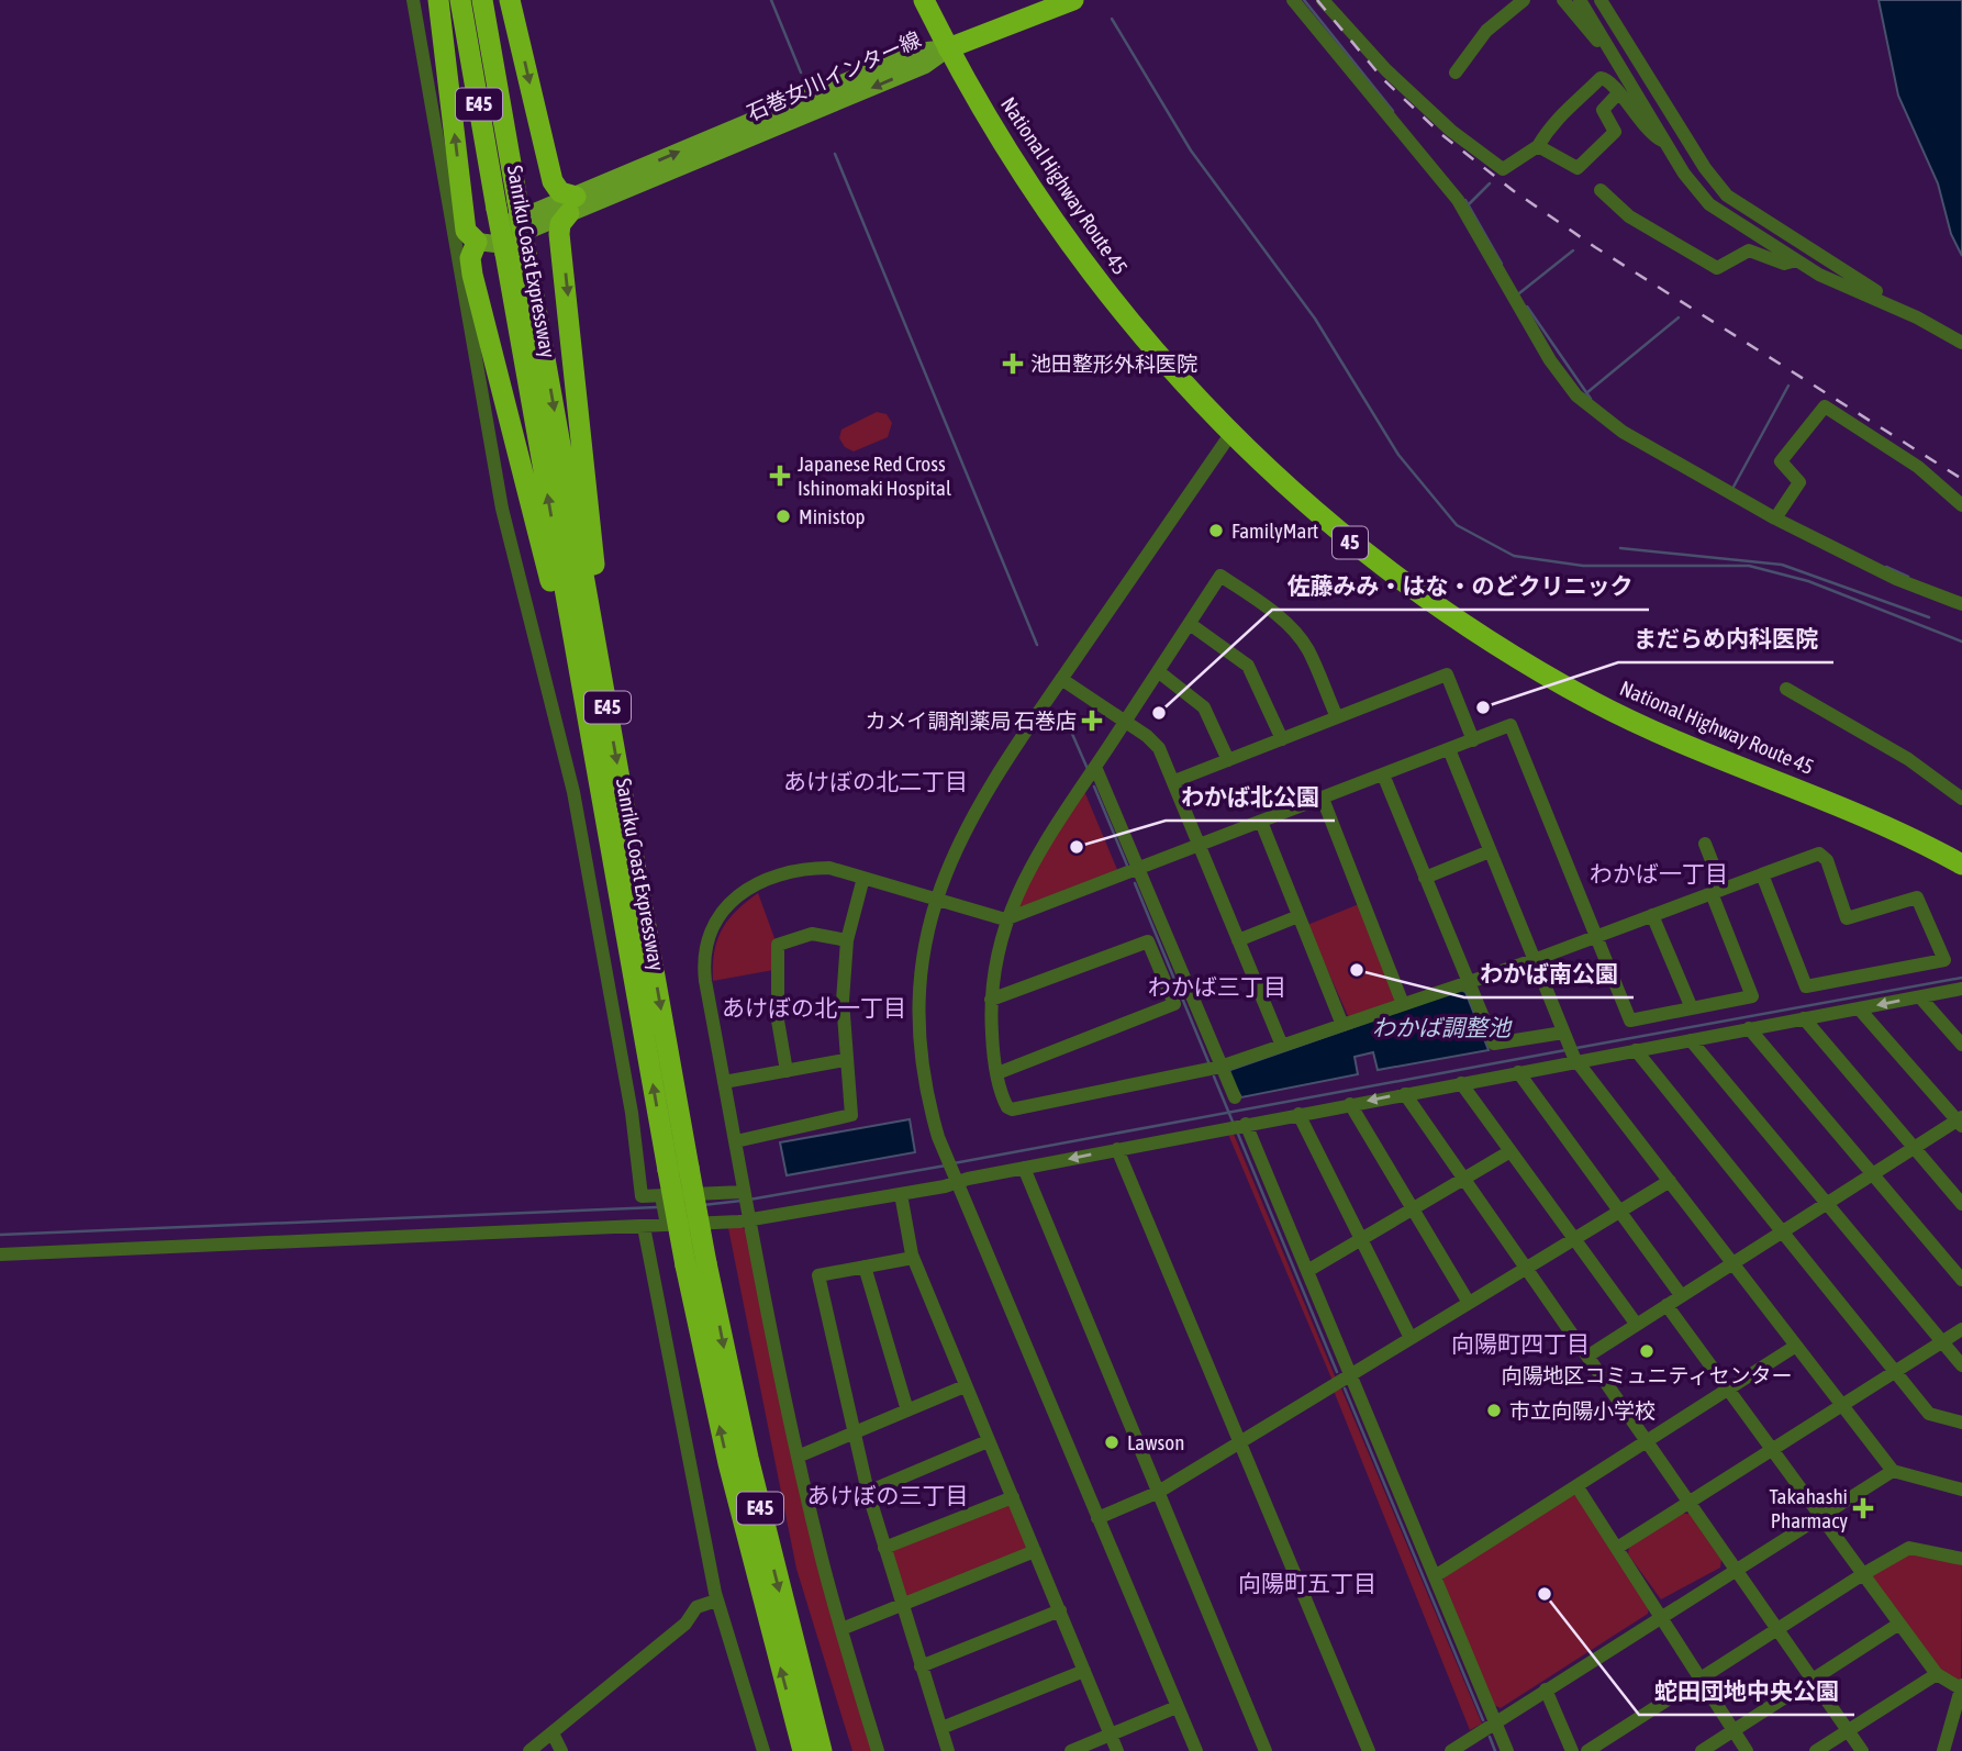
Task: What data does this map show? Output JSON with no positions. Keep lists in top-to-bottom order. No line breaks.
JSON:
{"streets":{"highway":["E45","National Highway Route 45","Sanriku Coast Expressway","45"],"main road":["石巻女川インター線"]},"crossings":[["石巻女川インター線","National Highway Route 45"]],"districts":["あけぼの北二丁目","わかば一丁目","わかば三丁目","あけぼの北一丁目","向陽町四丁目","あけぼの三丁目","向陽町五丁目"],"water":["わかば調整池"],"places":{"health":["池田整形外科医院","Japanese Red Cross Ishinomaki Hospital","カメイ調剤薬局 石巻店","Takahashi Pharmacy"],"other":["Ministop","FamilyMart","まだらめ内科医院","佐藤みみ・はな・のどクリニック","わかば北公園","わかば南公園","向陽地区コミュニティセンター","市立向陽小学校","Lawson","蛇田団地中央公園"]}}
